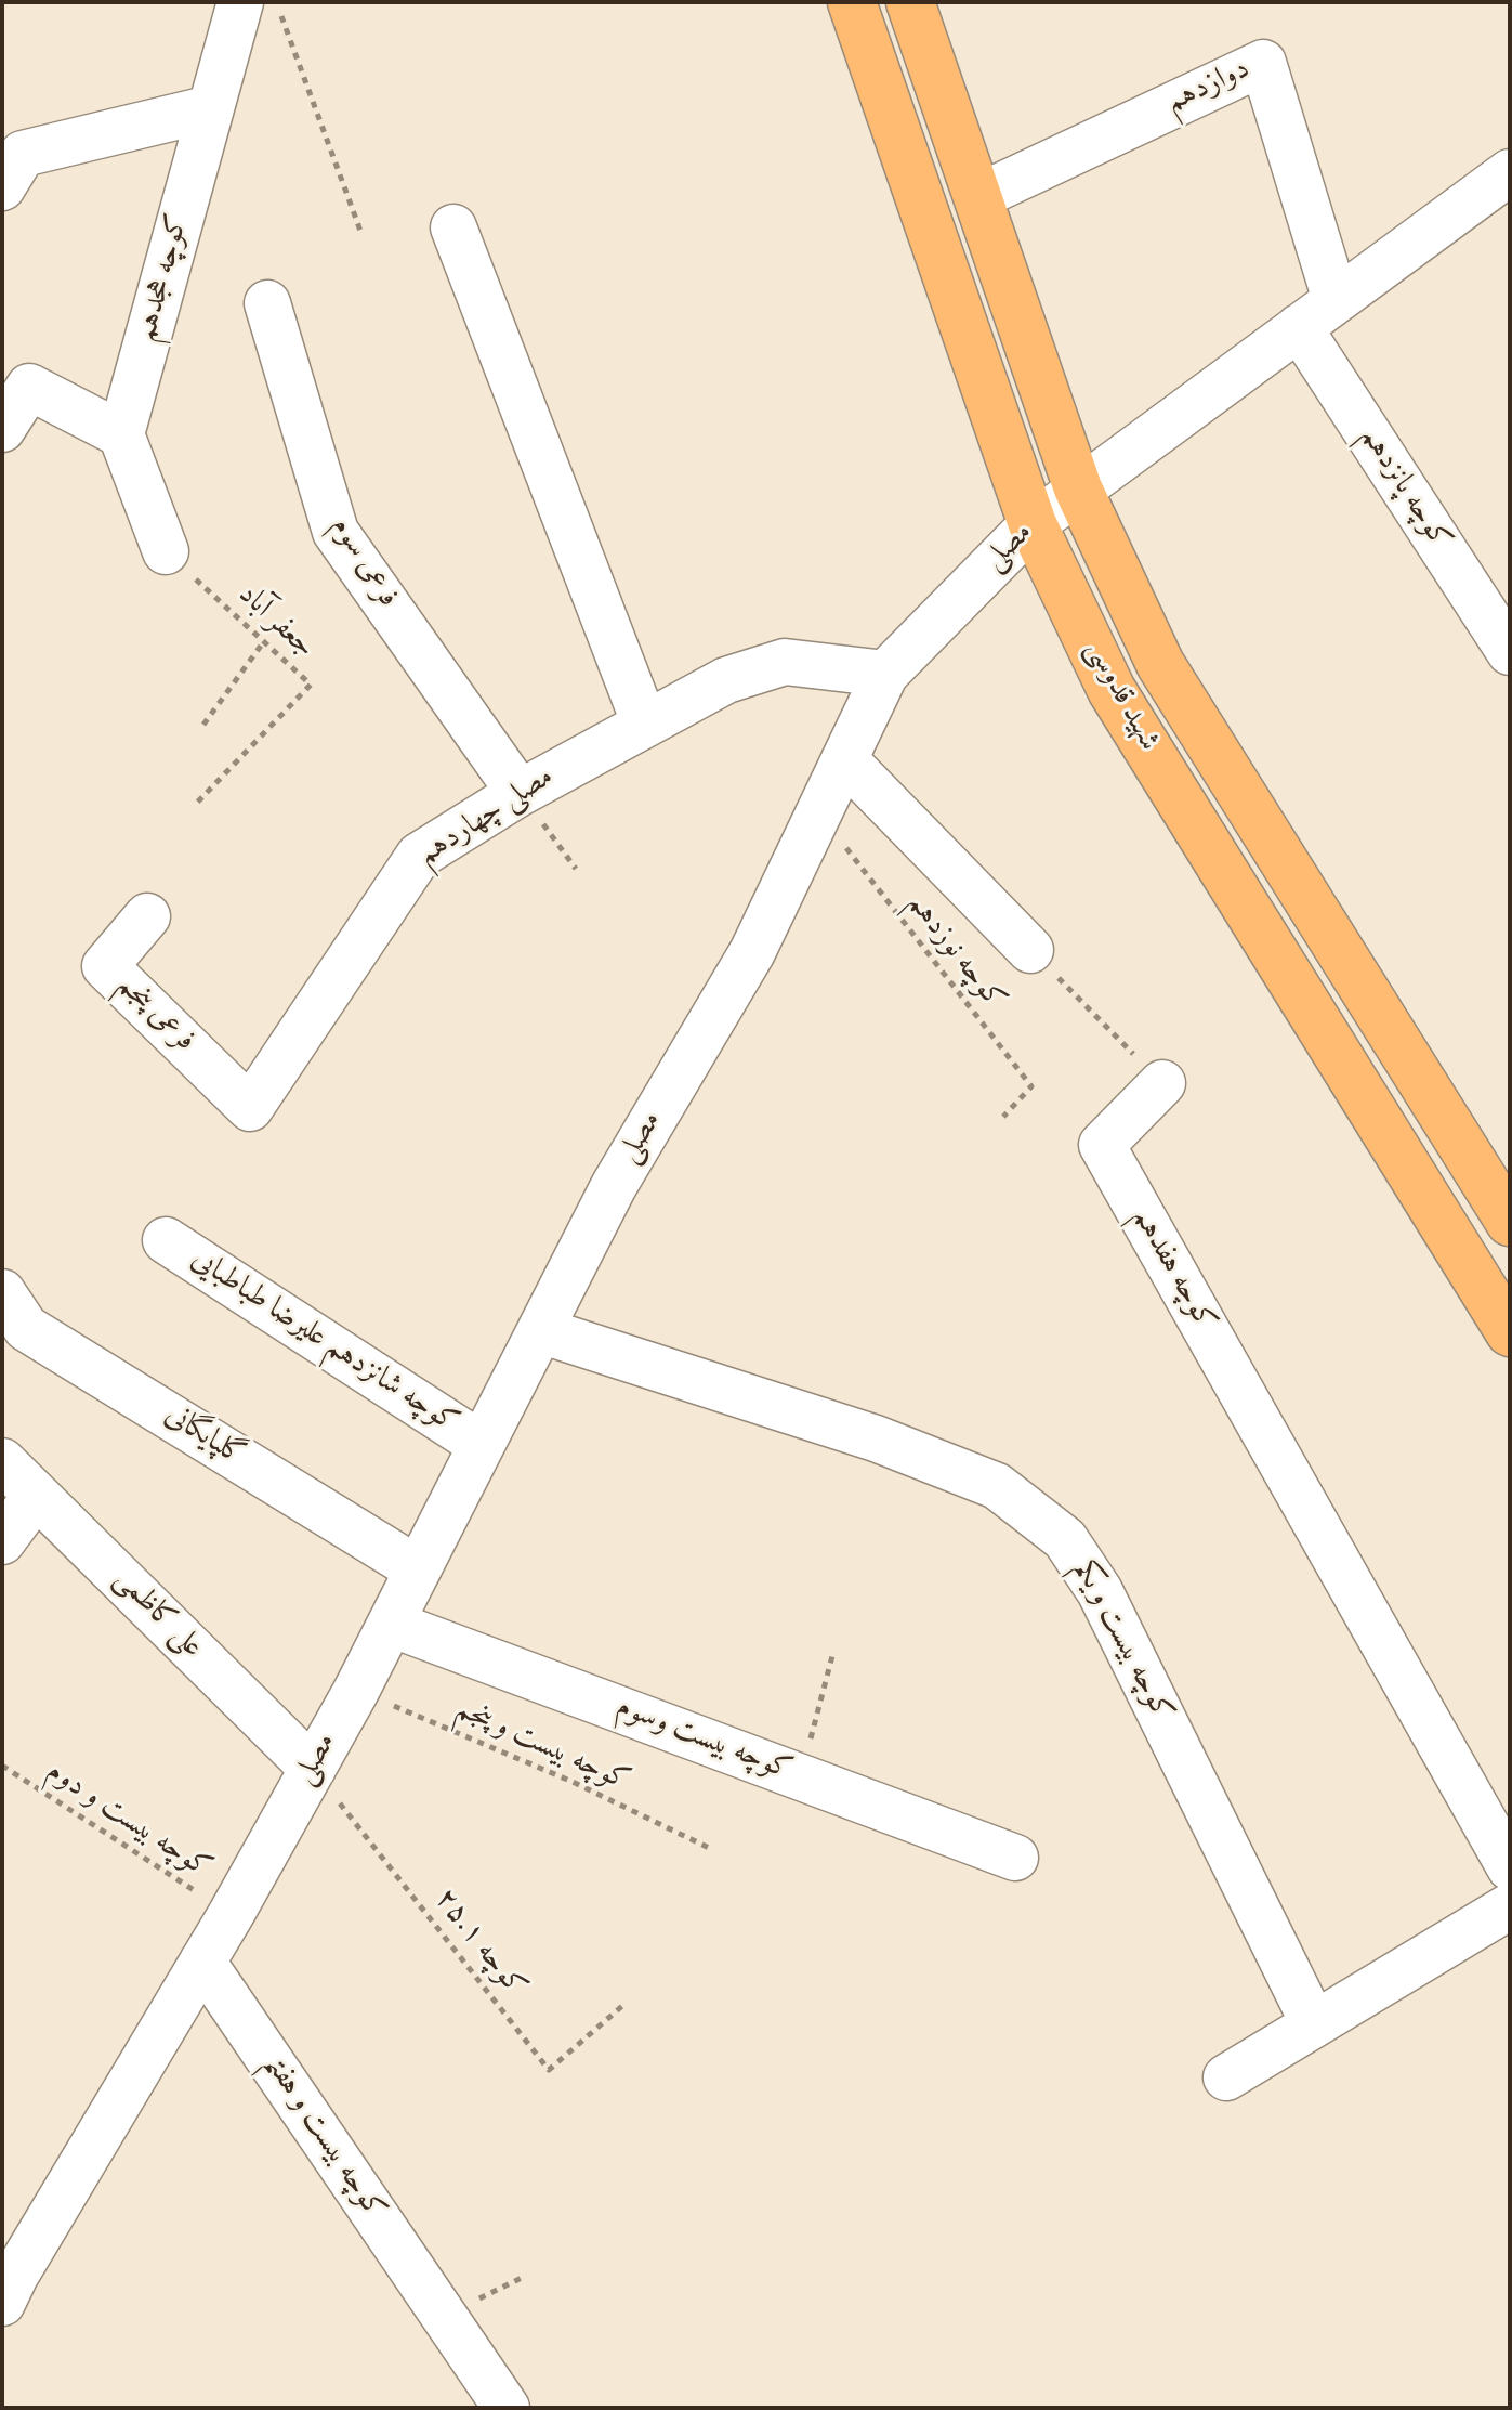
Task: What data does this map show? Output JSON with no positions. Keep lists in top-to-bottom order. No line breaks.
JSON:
{"streets":{"main road":["شهید قدوسی"],"street":["دوازدهم","کوچه هجدهم","کوچه پانزدهم","مصلی","فرعی سوم","مصلی چهاردهم","فرعی پنجم","کوچه هفدهم","کوچه شانزدهم علیرضا طباطبایی","گلپایگانی","علی کاظمی","کوچه بیست و یکم","کوچه بیست وسوم","کوچه بیست و هفتم"],"path":["جعفر آباد","کوچه نوزدهم","کوچه بیست و پنجم","کوچه بیست و دوم","کوچه ۲۵.۱"]},"crossings":[["دوازدهم","مصلی"],["دوازدهم","شهید قدوسی"],["کوچه پانزدهم","مصلی"],["مصلی","شهید قدوسی"],["مصلی","مصلی چهاردهم"],["مصلی","کوچه نوزدهم"],["مصلی","کوچه شانزدهم علیرضا طباطبایی"],["مصلی","گلپایگانی"],["مصلی","علی کاظمی"],["مصلی","کوچه بیست و یکم"],["مصلی","کوچه بیست وسوم"],["مصلی","کوچه بیست و پنجم"],["مصلی","کوچه بیست و دوم"],["مصلی","کوچه ۲۵.۱"],["مصلی","کوچه بیست و هفتم"],["فرعی سوم","مصلی چهاردهم"],["مصلی چهاردهم","فرعی پنجم"],["علی کاظمی","کوچه ۲۵.۱"]]}
